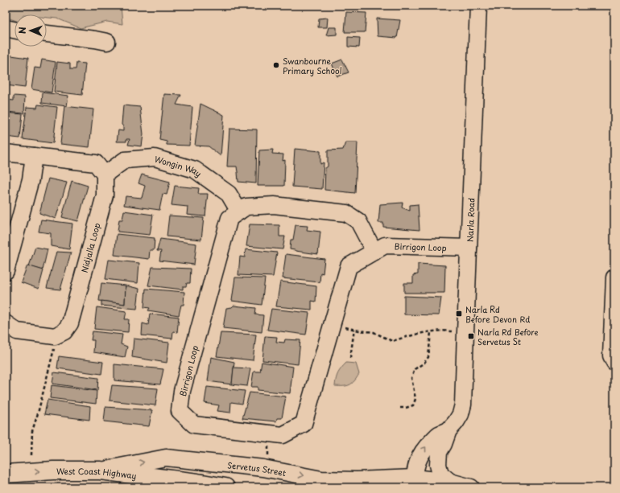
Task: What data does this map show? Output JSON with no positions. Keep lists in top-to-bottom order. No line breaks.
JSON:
{"streets":{"highway":["West Coast Highway"],"street":["Wongin Way","Narla Road","Birrigon Loop","Nidjalla Loop","Servetus Street"]},"crossings":[["Wongin Way","Birrigon Loop"],["Wongin Way","Nidjalla Loop"],["Narla Road","Birrigon Loop"],["Narla Road","Servetus Street"],["Servetus Street","West Coast Highway"]],"one_way":["Servetus Street","West Coast Highway"],"places":{"other":["Swanbourne Primary School"],"transit":["Narla Rd Before Devon Rd","Narla Rd Before Servetus St"]},"north":"left"}
